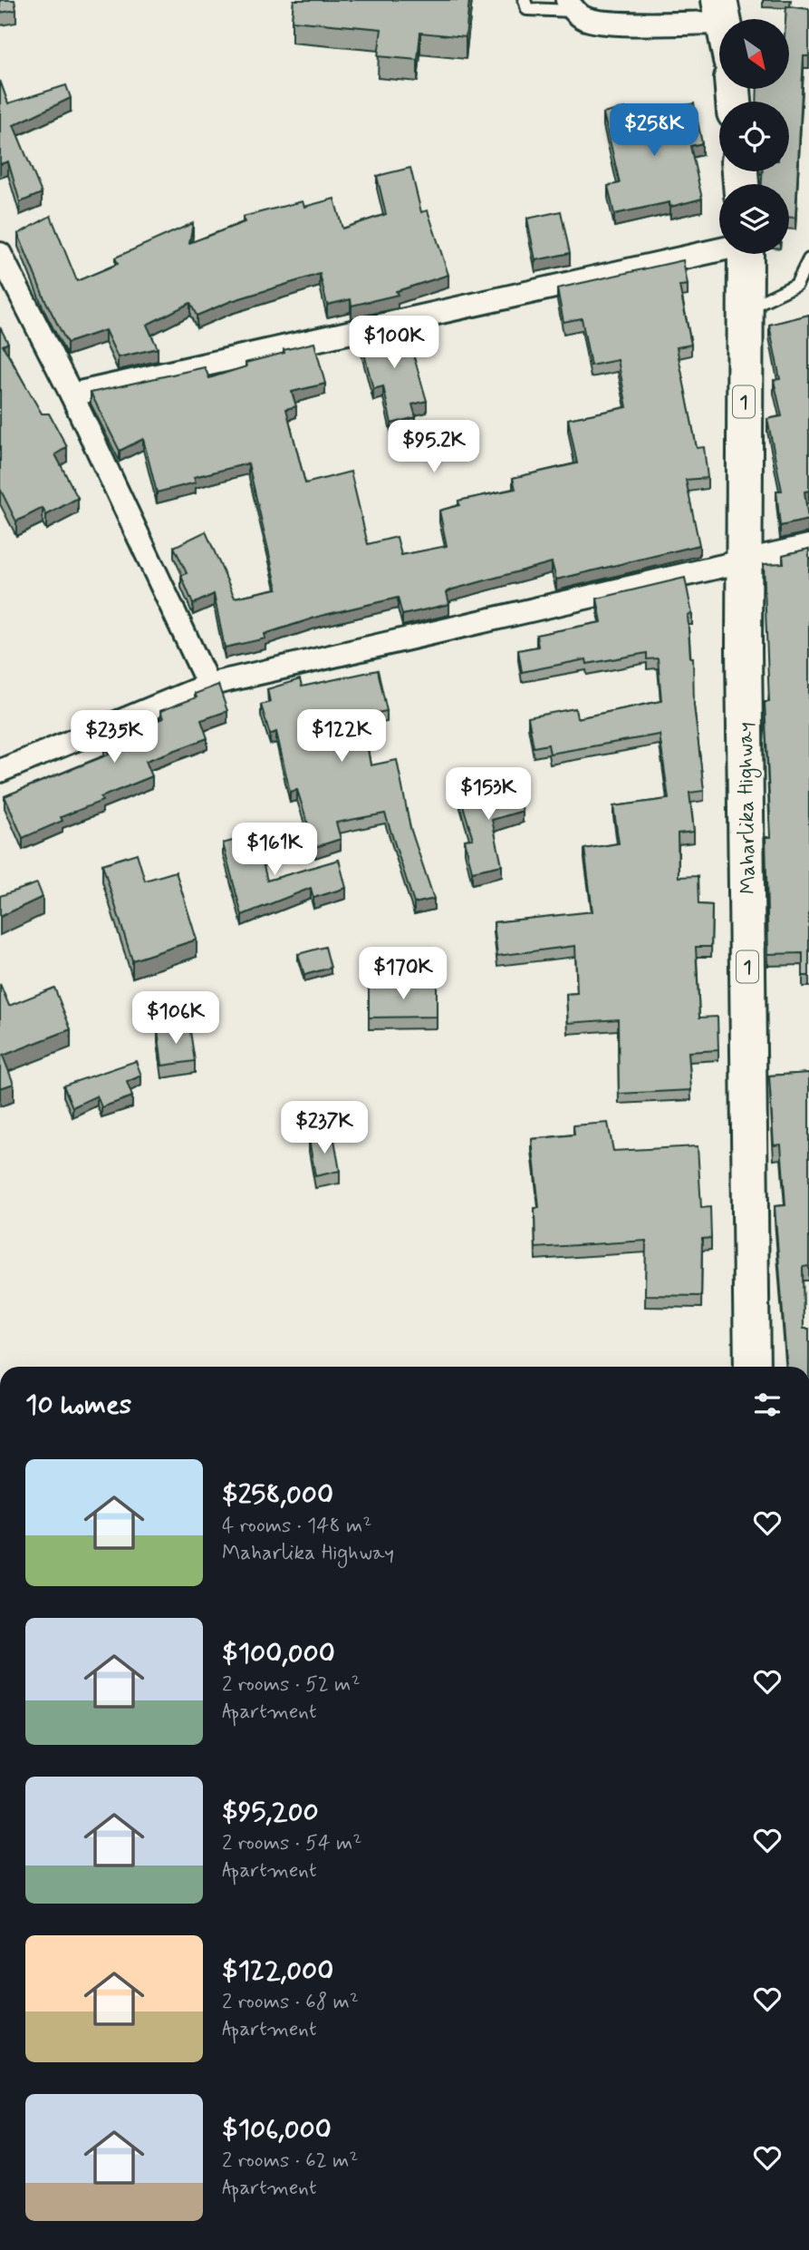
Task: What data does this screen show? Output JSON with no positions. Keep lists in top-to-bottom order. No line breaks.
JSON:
{"streets":{"highway":["1","Maharlika Highway"]},"north":"bottom right","page":{"price":["$258K","$100K","$95.2K","$122K","$235K","$153K","$161K","$170K","$106K","$237K"],"heading":"10 homes","list":[{"name":"$258,000","note":"4 rooms · 148 m² · Maharlika Highway"},{"name":"$100,000","note":"2 rooms · 52 m² · Apartment"},{"name":"$95,200","note":"2 rooms · 54 m² · Apartment"},{"name":"$122,000","note":"2 rooms · 68 m² · Apartment"},{"name":"$106,000","note":"2 rooms · 62 m² · Apartment"}]}}
